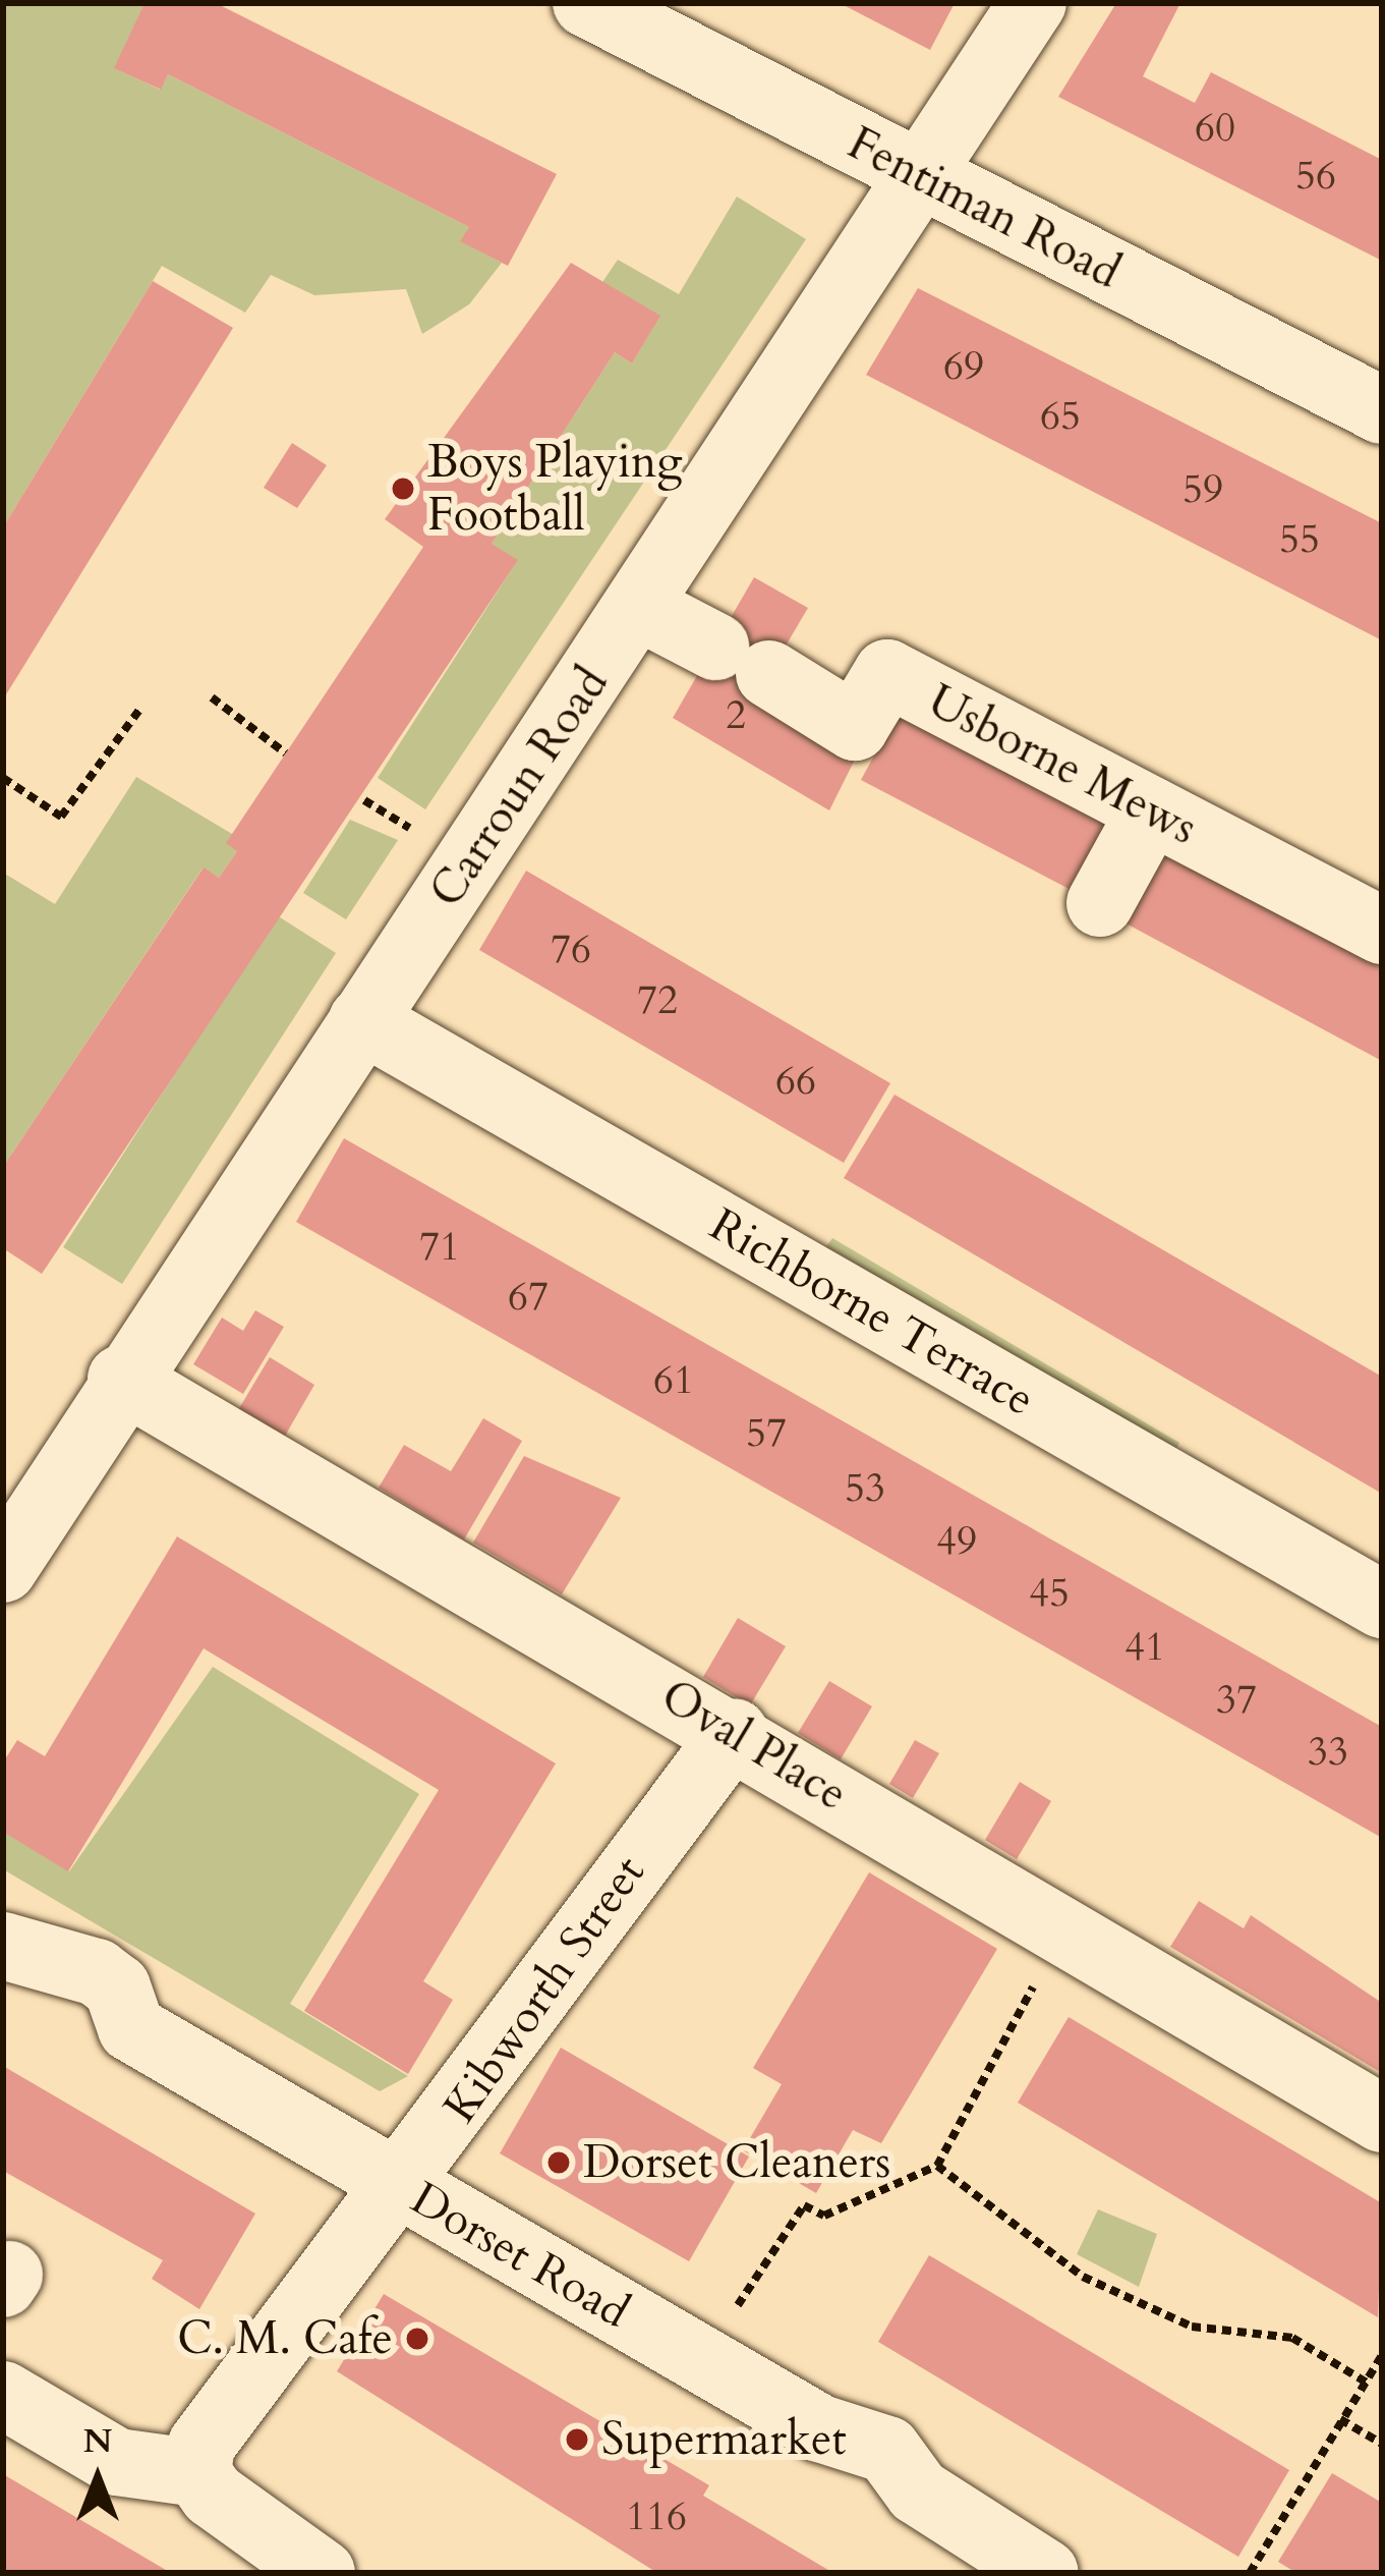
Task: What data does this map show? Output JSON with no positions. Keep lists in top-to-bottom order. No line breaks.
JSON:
{"streets":{"street":["Fentiman Road","Usborne Mews","Carroun Road","Richborne Terrace","Oval Place","Kibworth Street","Dorset Road"]},"crossings":[["Fentiman Road","Carroun Road"],["Usborne Mews","Carroun Road"],["Carroun Road","Richborne Terrace"],["Carroun Road","Oval Place"],["Oval Place","Kibworth Street"],["Kibworth Street","Dorset Road"]],"places":["Boys Playing Football","Dorset Cleaners","C. M. Cafe","Supermarket"],"house_numbers":["60","56","69","65","59","55","2","76","72","66","71","67","61","57","53","49","45","41","37","33","116"],"north":"top"}
